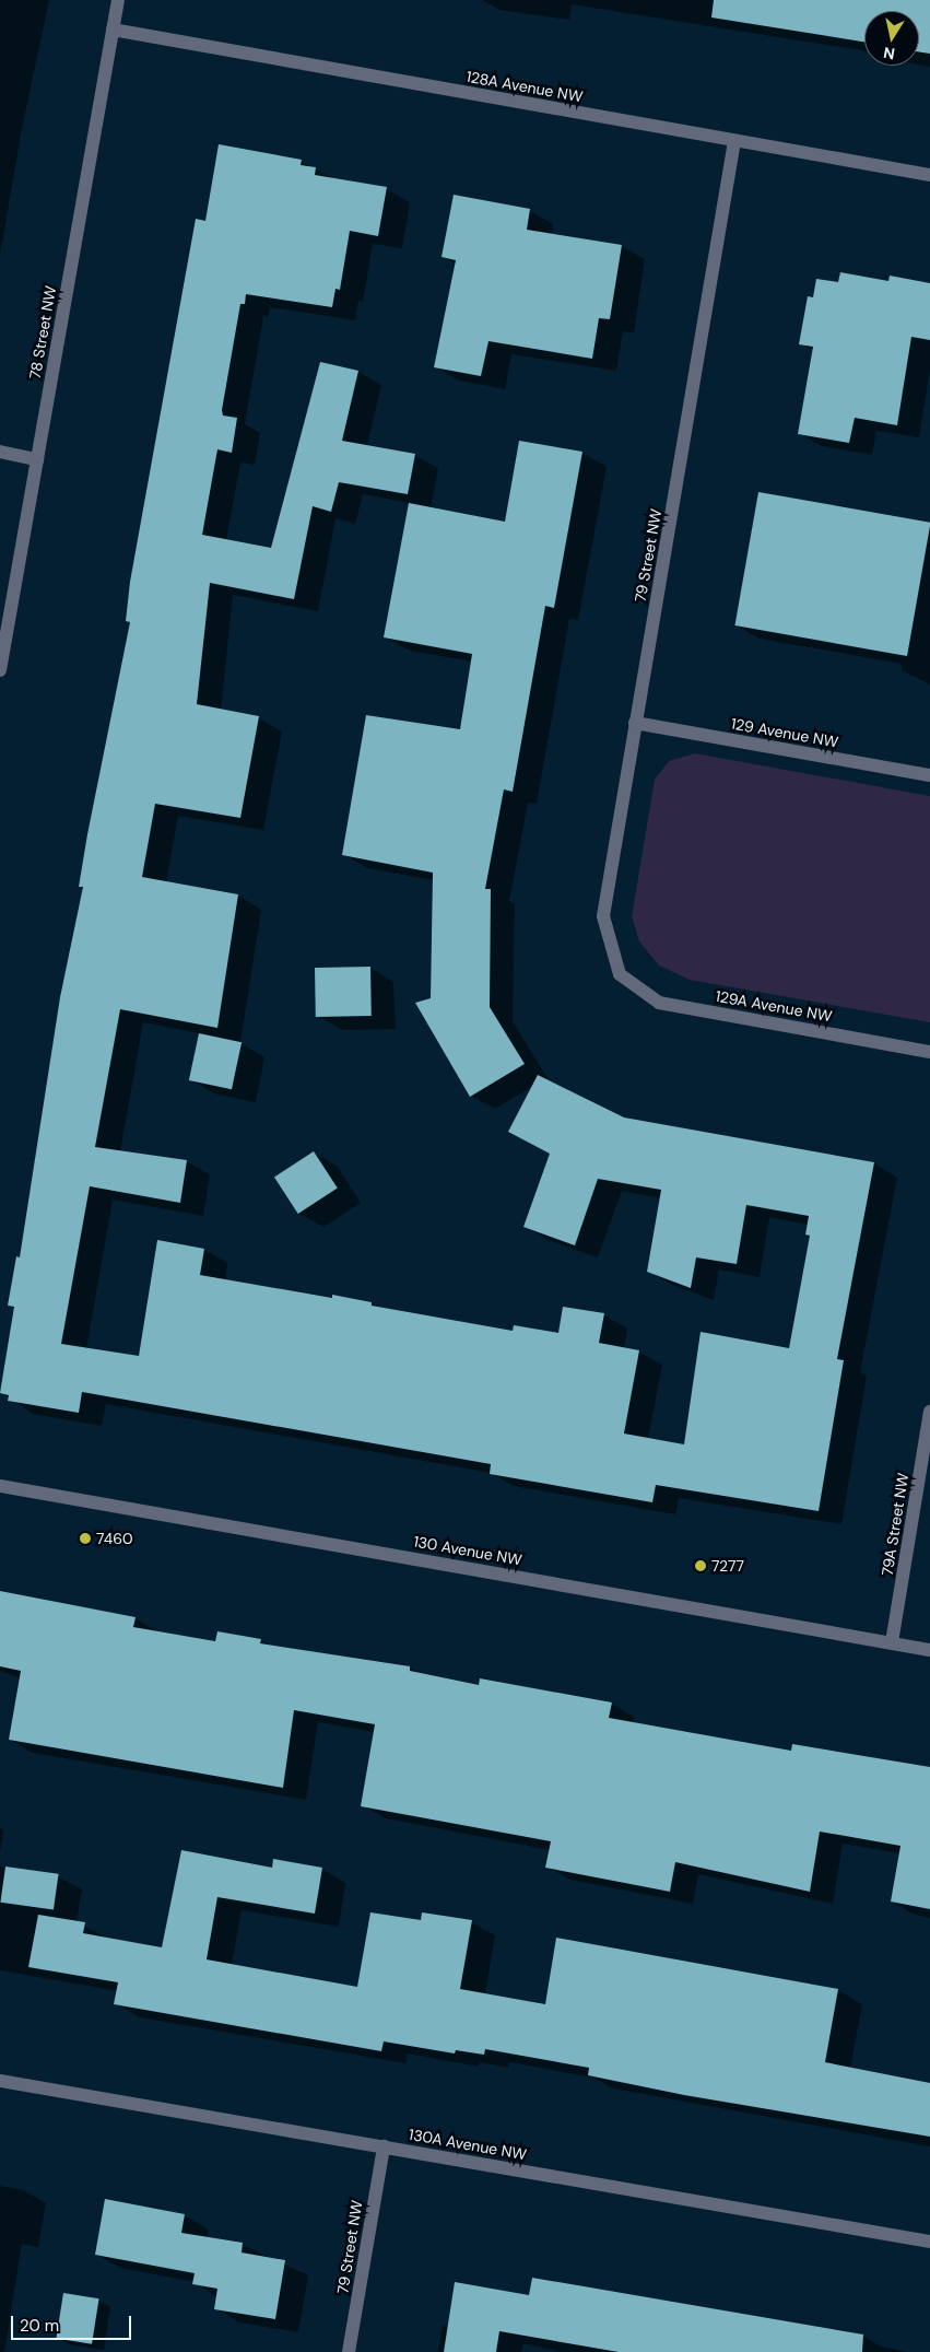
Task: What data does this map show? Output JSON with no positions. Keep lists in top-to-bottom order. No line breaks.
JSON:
{"streets":{"street":["128A Avenue NW","78 Street NW","79 Street NW","129 Avenue NW","129A Avenue NW","79A Street NW","130 Avenue NW","130A Avenue NW"]},"crossings":[["128A Avenue NW","78 Street NW"],["128A Avenue NW","79 Street NW"],["79 Street NW","129 Avenue NW"],["79 Street NW","129A Avenue NW"],["79 Street NW","130A Avenue NW"],["79A Street NW","130 Avenue NW"]],"places":["7460","7277"],"scale_bar":"20 m","north":"bottom"}
